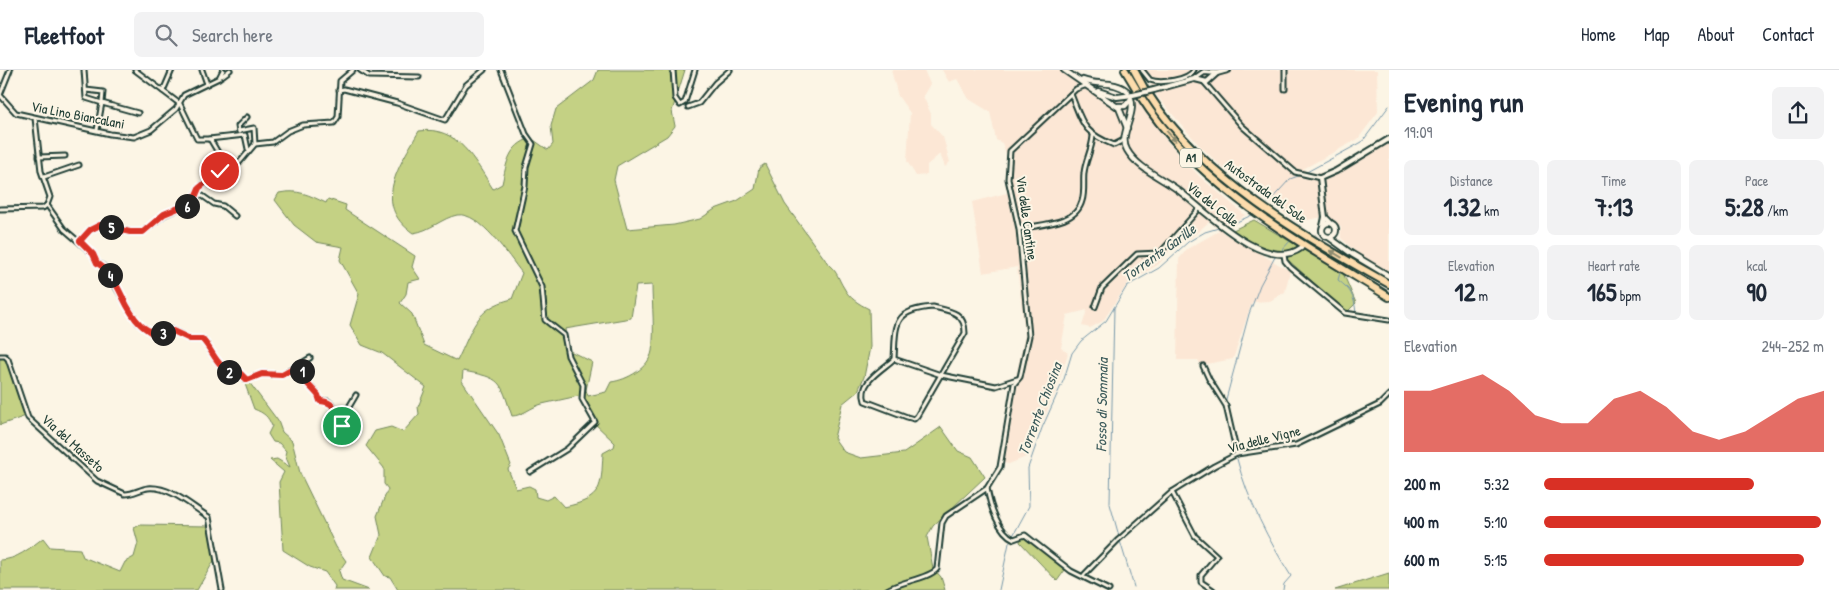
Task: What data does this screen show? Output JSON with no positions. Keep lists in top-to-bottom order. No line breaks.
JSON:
{"streets":{"highway":["A1","Autostrada del Sole"],"main road":["Via del Colle"],"street":["Via Lino Biancalani","Via delle Cantine","Via delle Vigne","Via del Masseto"]},"water":["Torrente Garille","Fosso di Sommaia","Torrente Chiosina"],"page":{"header":"Fleetfoot","search":"Search here","nav":["Home","Map","About","Contact"],"heading":["Evening run","19:09"],"stats":[["Distance","1.32 km"],["Time","7:13"],["Pace","5:28 /km"],["Elevation","12 m"],["Heart rate","165 bpm"],["kcal","90"]],"pins":["6","5","4","3","1","2"],"chart":["Elevation","244–252 m"],"list":[{"name":"200 m","note":"5:32"},{"name":"400 m","note":"5:10"},{"name":"600 m","note":"5:15"}]}}
